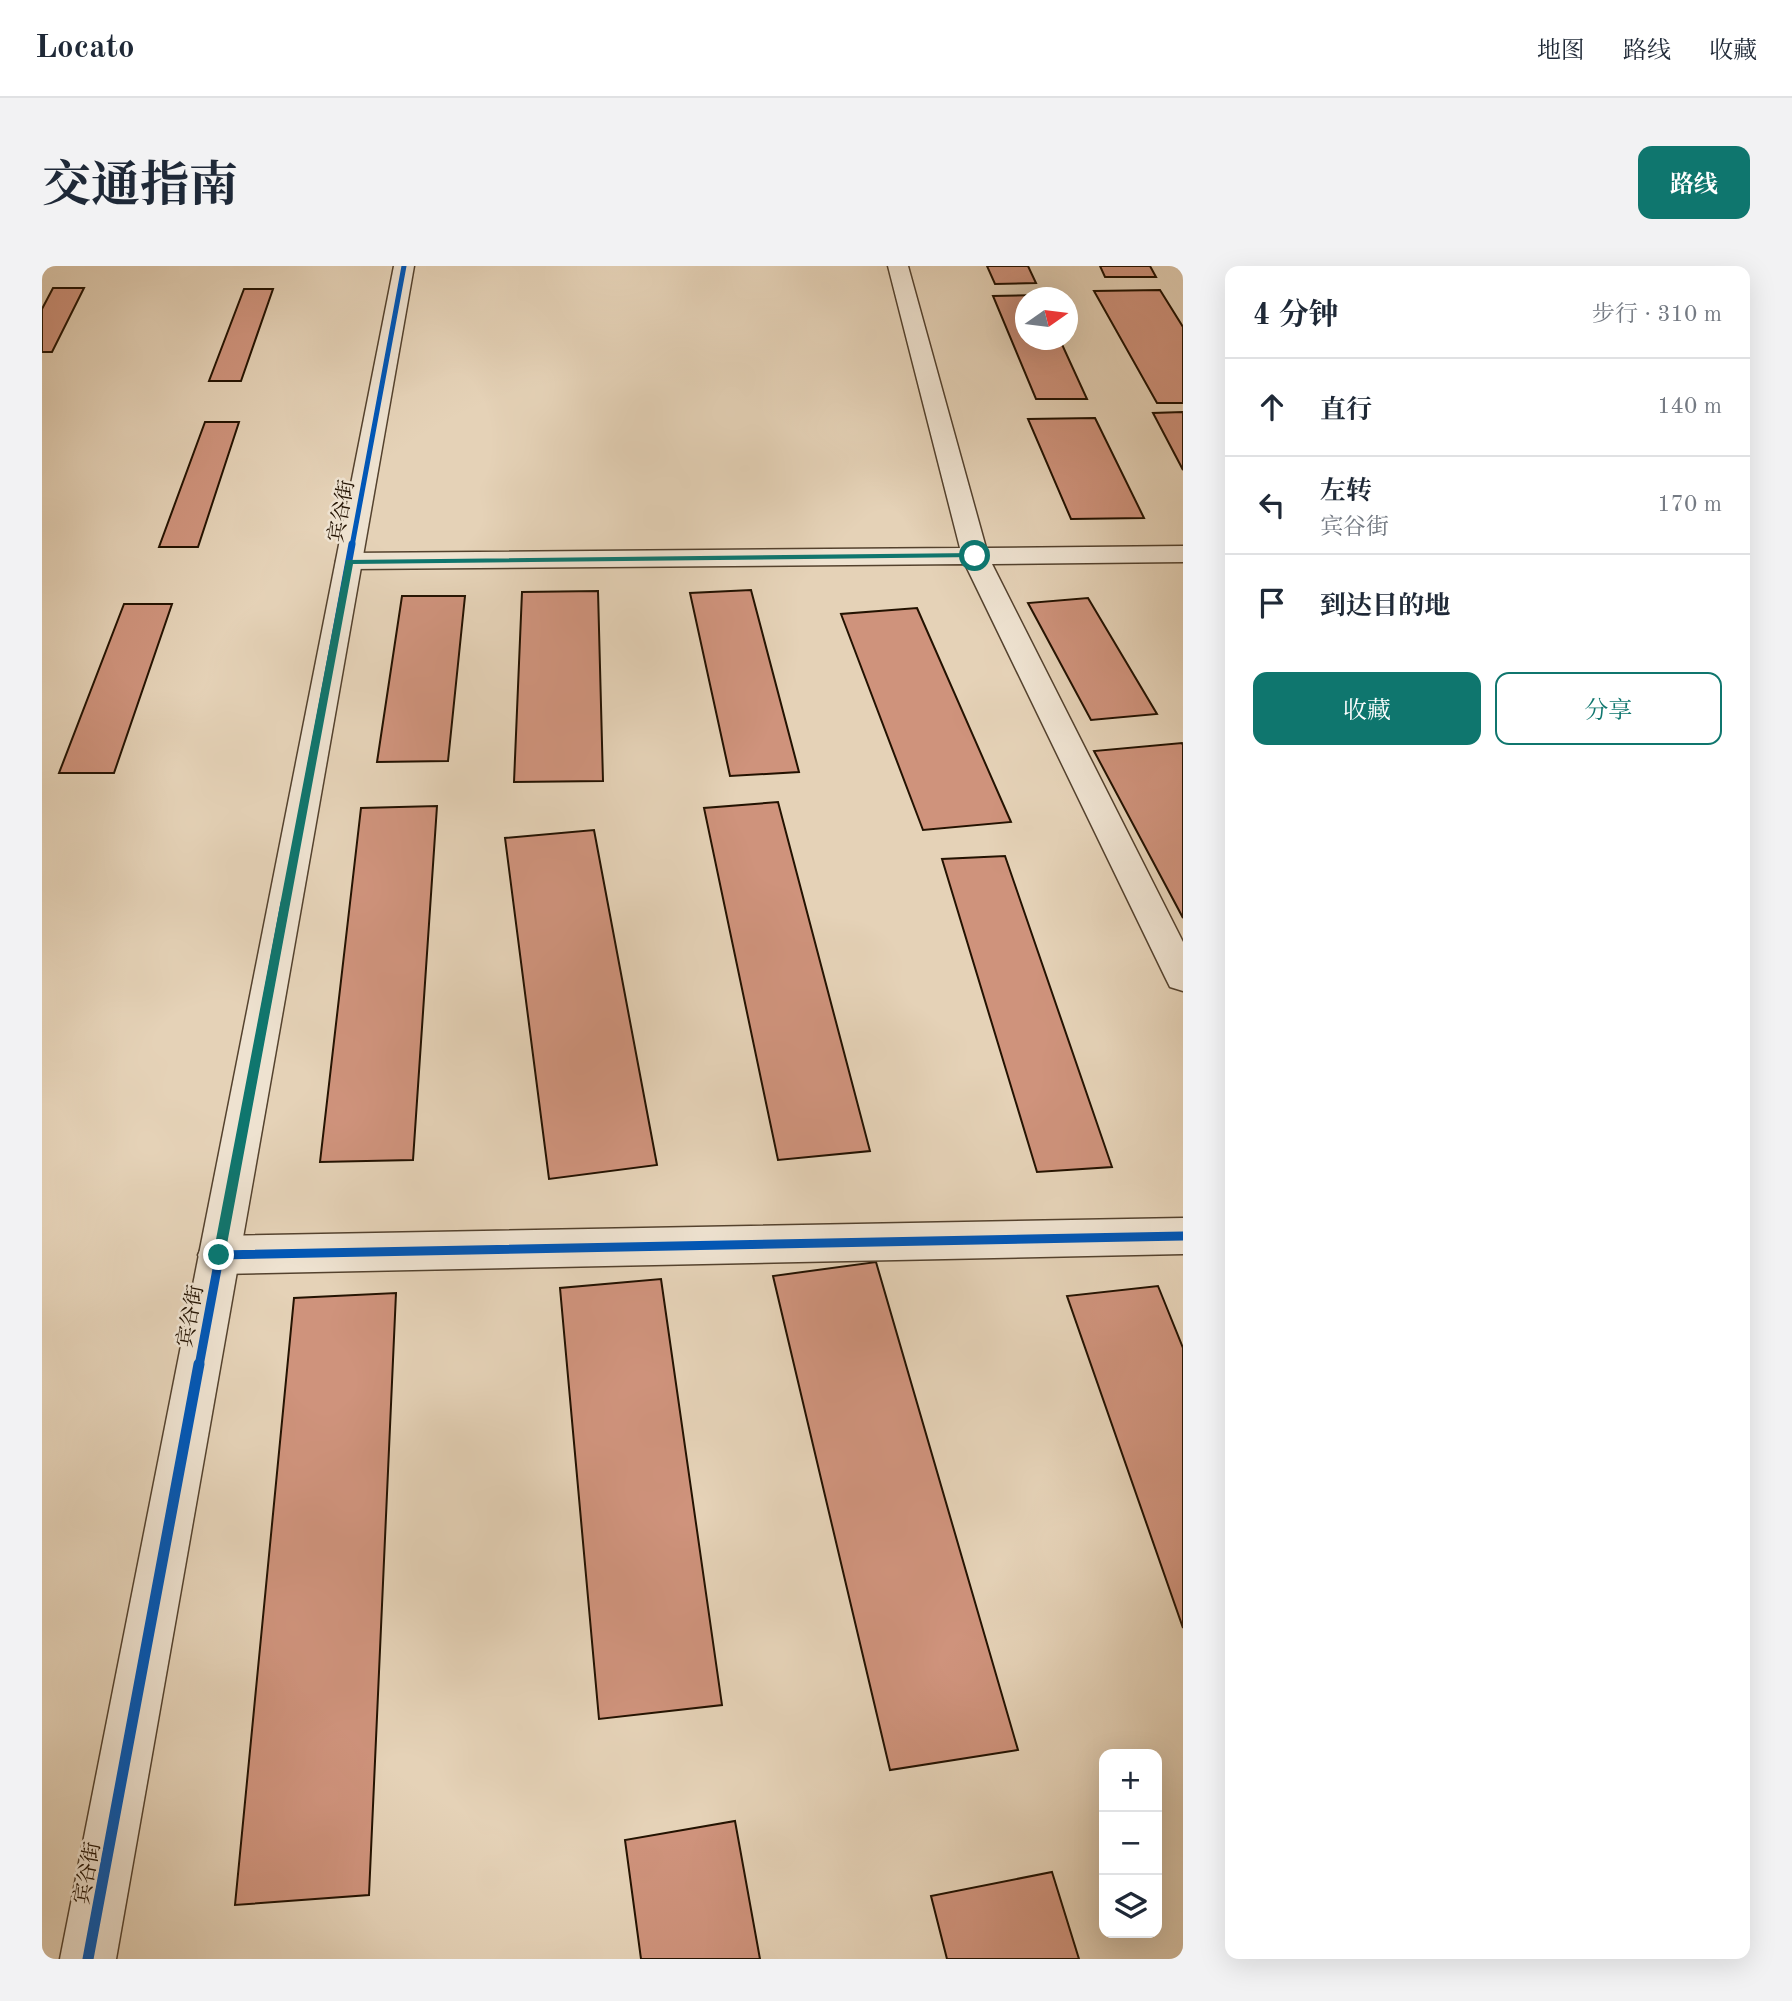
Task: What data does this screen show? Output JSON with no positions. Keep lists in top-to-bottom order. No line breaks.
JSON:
{"streets":{"street":["宾谷街"]},"north":"right","page":{"header":"Locato","nav":["地图","路线","收藏"],"title":"交通指南","buttons":["路线",["收藏","分享"]],"heading":["4 分钟","步行 · 310 m"],"list":[["直行","140 m"],["左转","宾谷街","170 m"],"到达目的地"],"map_buttons":["+","−"]}}
